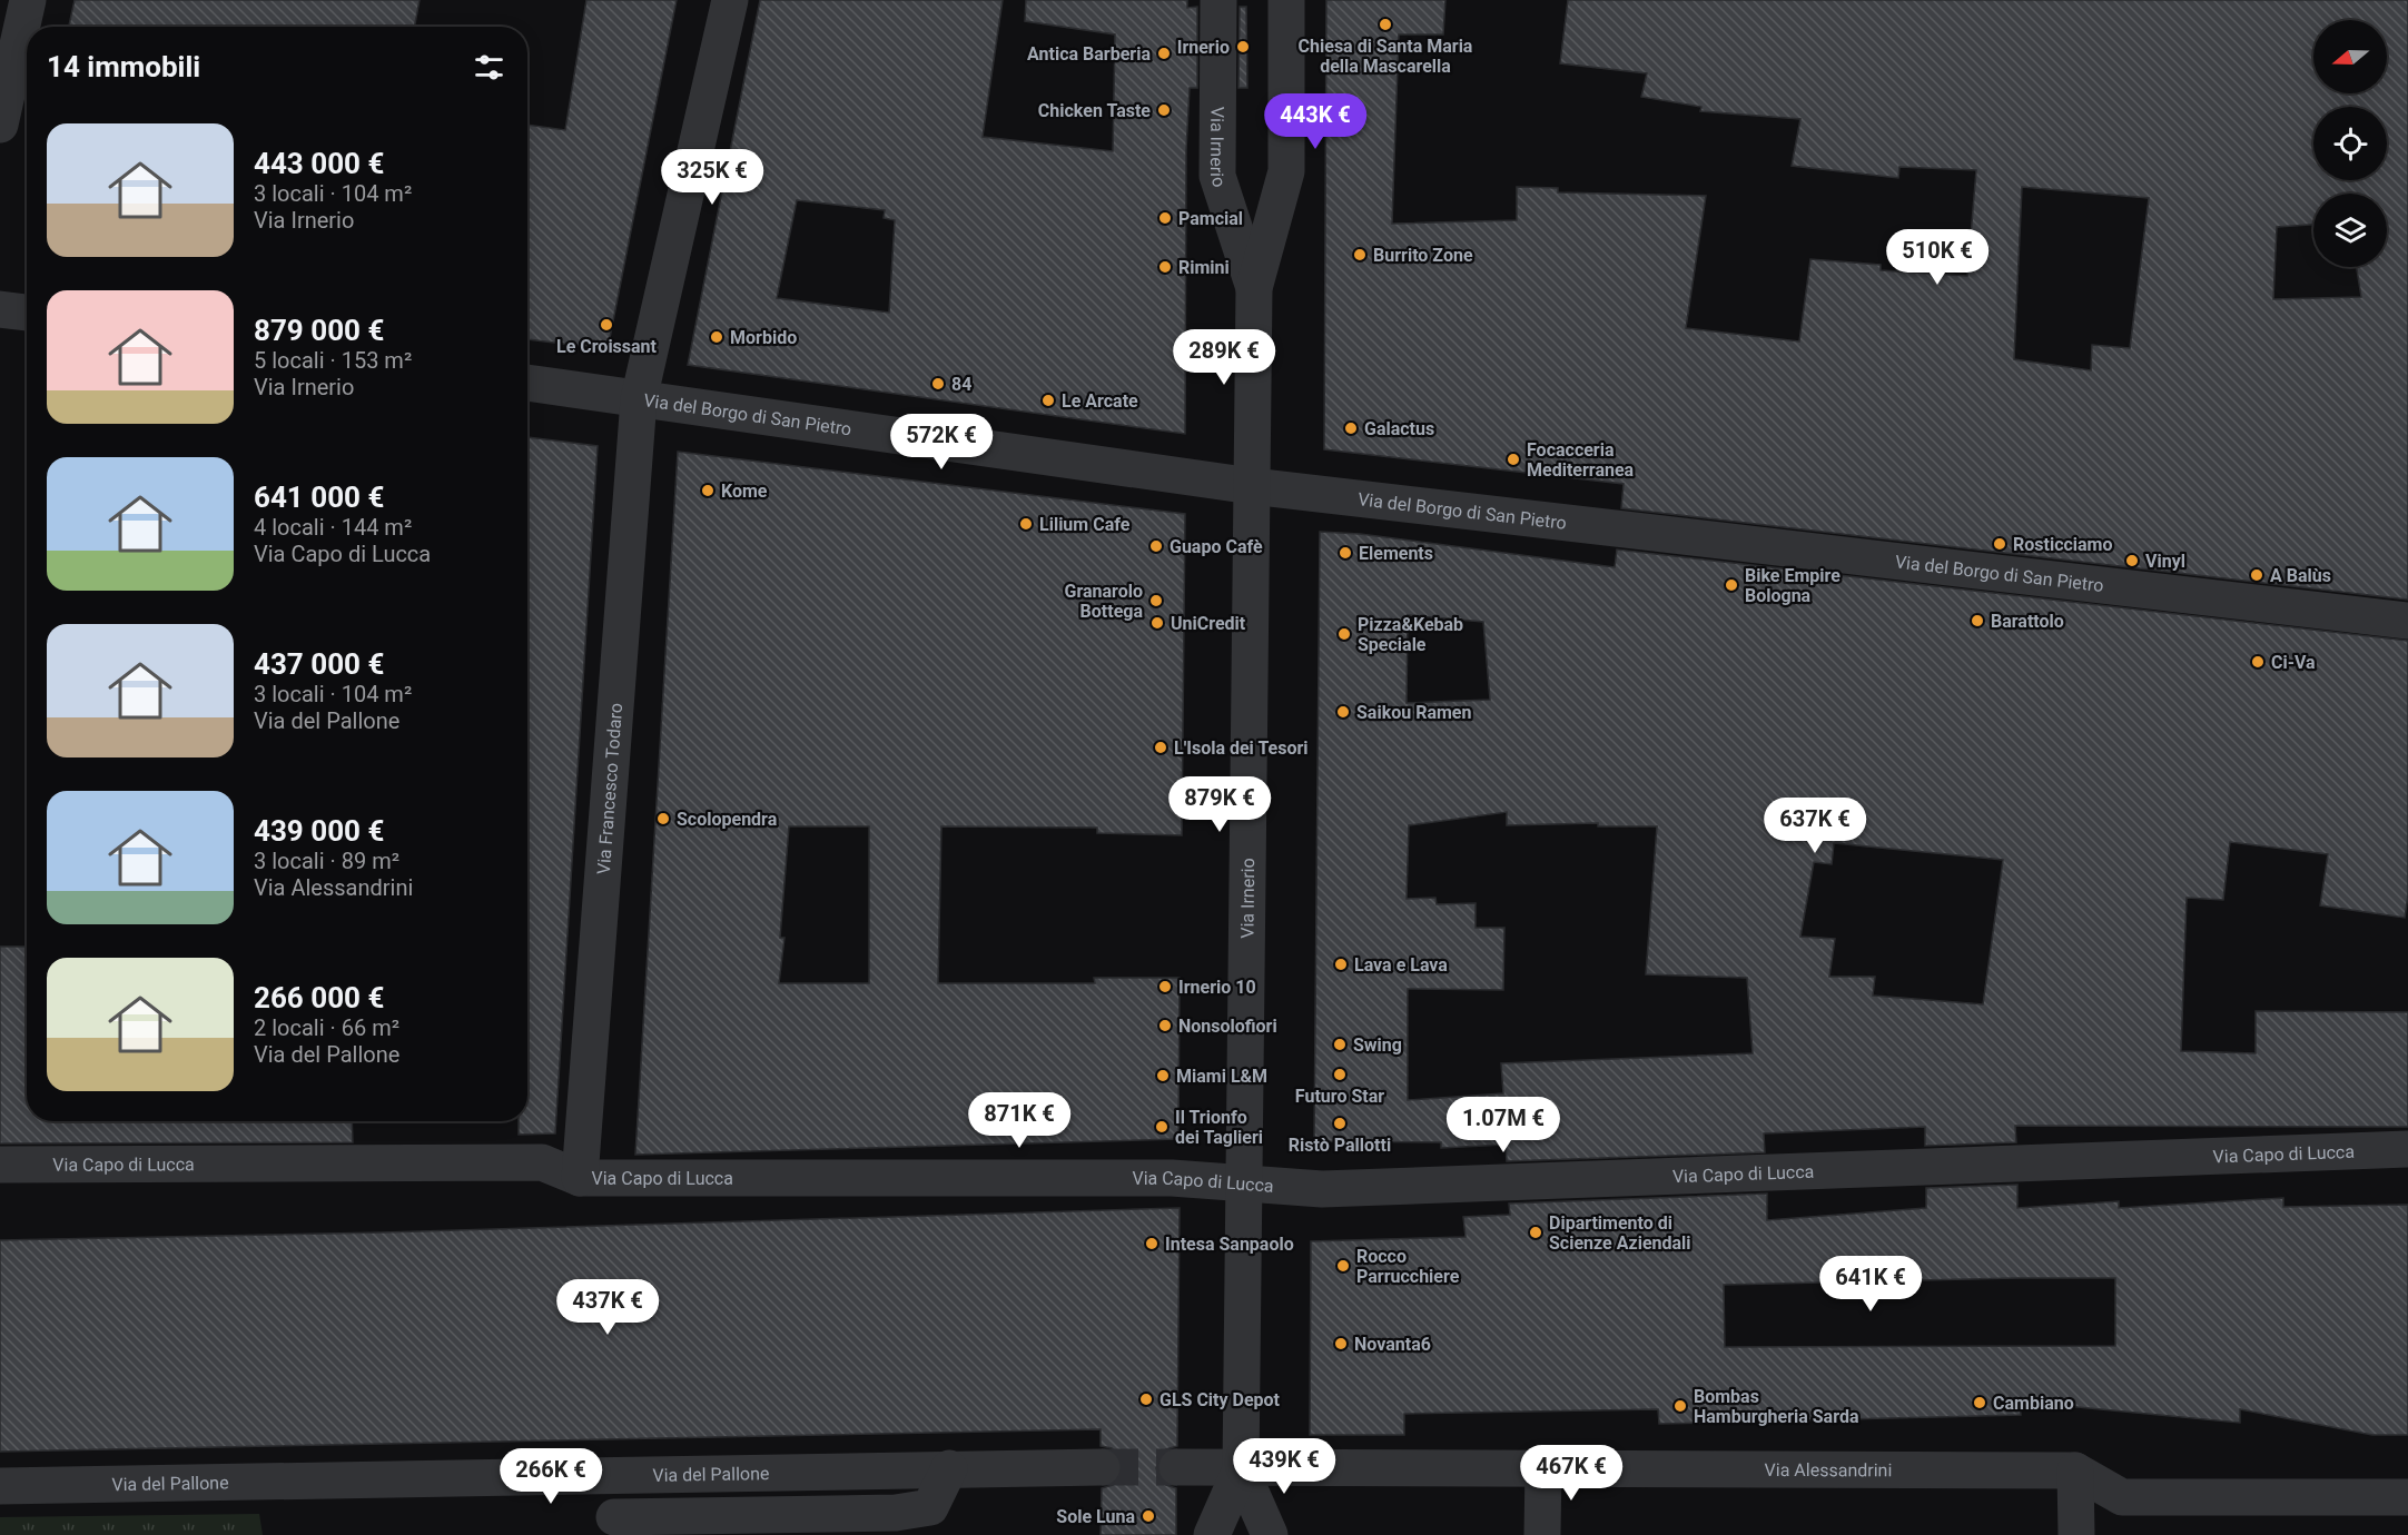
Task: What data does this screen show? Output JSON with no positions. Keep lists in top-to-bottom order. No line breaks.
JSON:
{"streets":{"street":["Via Irnerio","Via del Borgo di San Pietro","Via Francesco Todaro","Via Capo di Lucca","Via Alessandrini","Via del Pallone"]},"crossings":[["Via Irnerio","Via del Borgo di San Pietro"],["Via Irnerio","Via Capo di Lucca"],["Via Irnerio","Via Alessandrini"],["Via del Borgo di San Pietro","Via Francesco Todaro"],["Via Francesco Todaro","Via Capo di Lucca"]],"places":["Chiesa di Santa Maria della Mascarella","Irnerio","Antica Barberia","Chicken Taste","Pamcial","Burrito Zone","Rimini","Le Croissant","Morbido","84","Le Arcate","Galactus","Focacceria Mediterranea","Kome","Lilium Cafe","Rosticciamo","Guapo Cafè","Elements","Vinyl","A Balùs","Bike Empire Bologna","Granarolo Bottega","Barattolo","UniCredit","Pizza&Kebab Speciale","Ci-Va","Saikou Ramen","L'Isola dei Tesori","Scolopendra","Lava e Lava","Irnerio 10","Nonsolofiori","Swing","Futuro Star","Miami L&M","Ristò Pallotti","Il Trionfo dei Taglieri","Dipartimento di Scienze Aziendali","Intesa Sanpaolo","Rocco Parrucchiere","Novanta6","GLS City Depot","Cambiano","Bombas Hamburgheria Sarda","Sole Luna"],"north":"left","page":{"heading":"14 immobili","price":["443K €","325K €","510K €","289K €","572K €","879K €","637K €","871K €","1.07M €","641K €","437K €","439K €","467K €","266K €"],"list":[{"name":"443 000 €","note":"3 locali · 104 m² · Via Irnerio"},{"name":"879 000 €","note":"5 locali · 153 m² · Via Irnerio"},{"name":"641 000 €","note":"4 locali · 144 m² · Via Capo di Lucca"},{"name":"437 000 €","note":"3 locali · 104 m² · Via del Pallone"},{"name":"439 000 €","note":"3 locali · 89 m² · Via Alessandrini"},{"name":"266 000 €","note":"2 locali · 66 m² · Via del Pallone"}]}}
